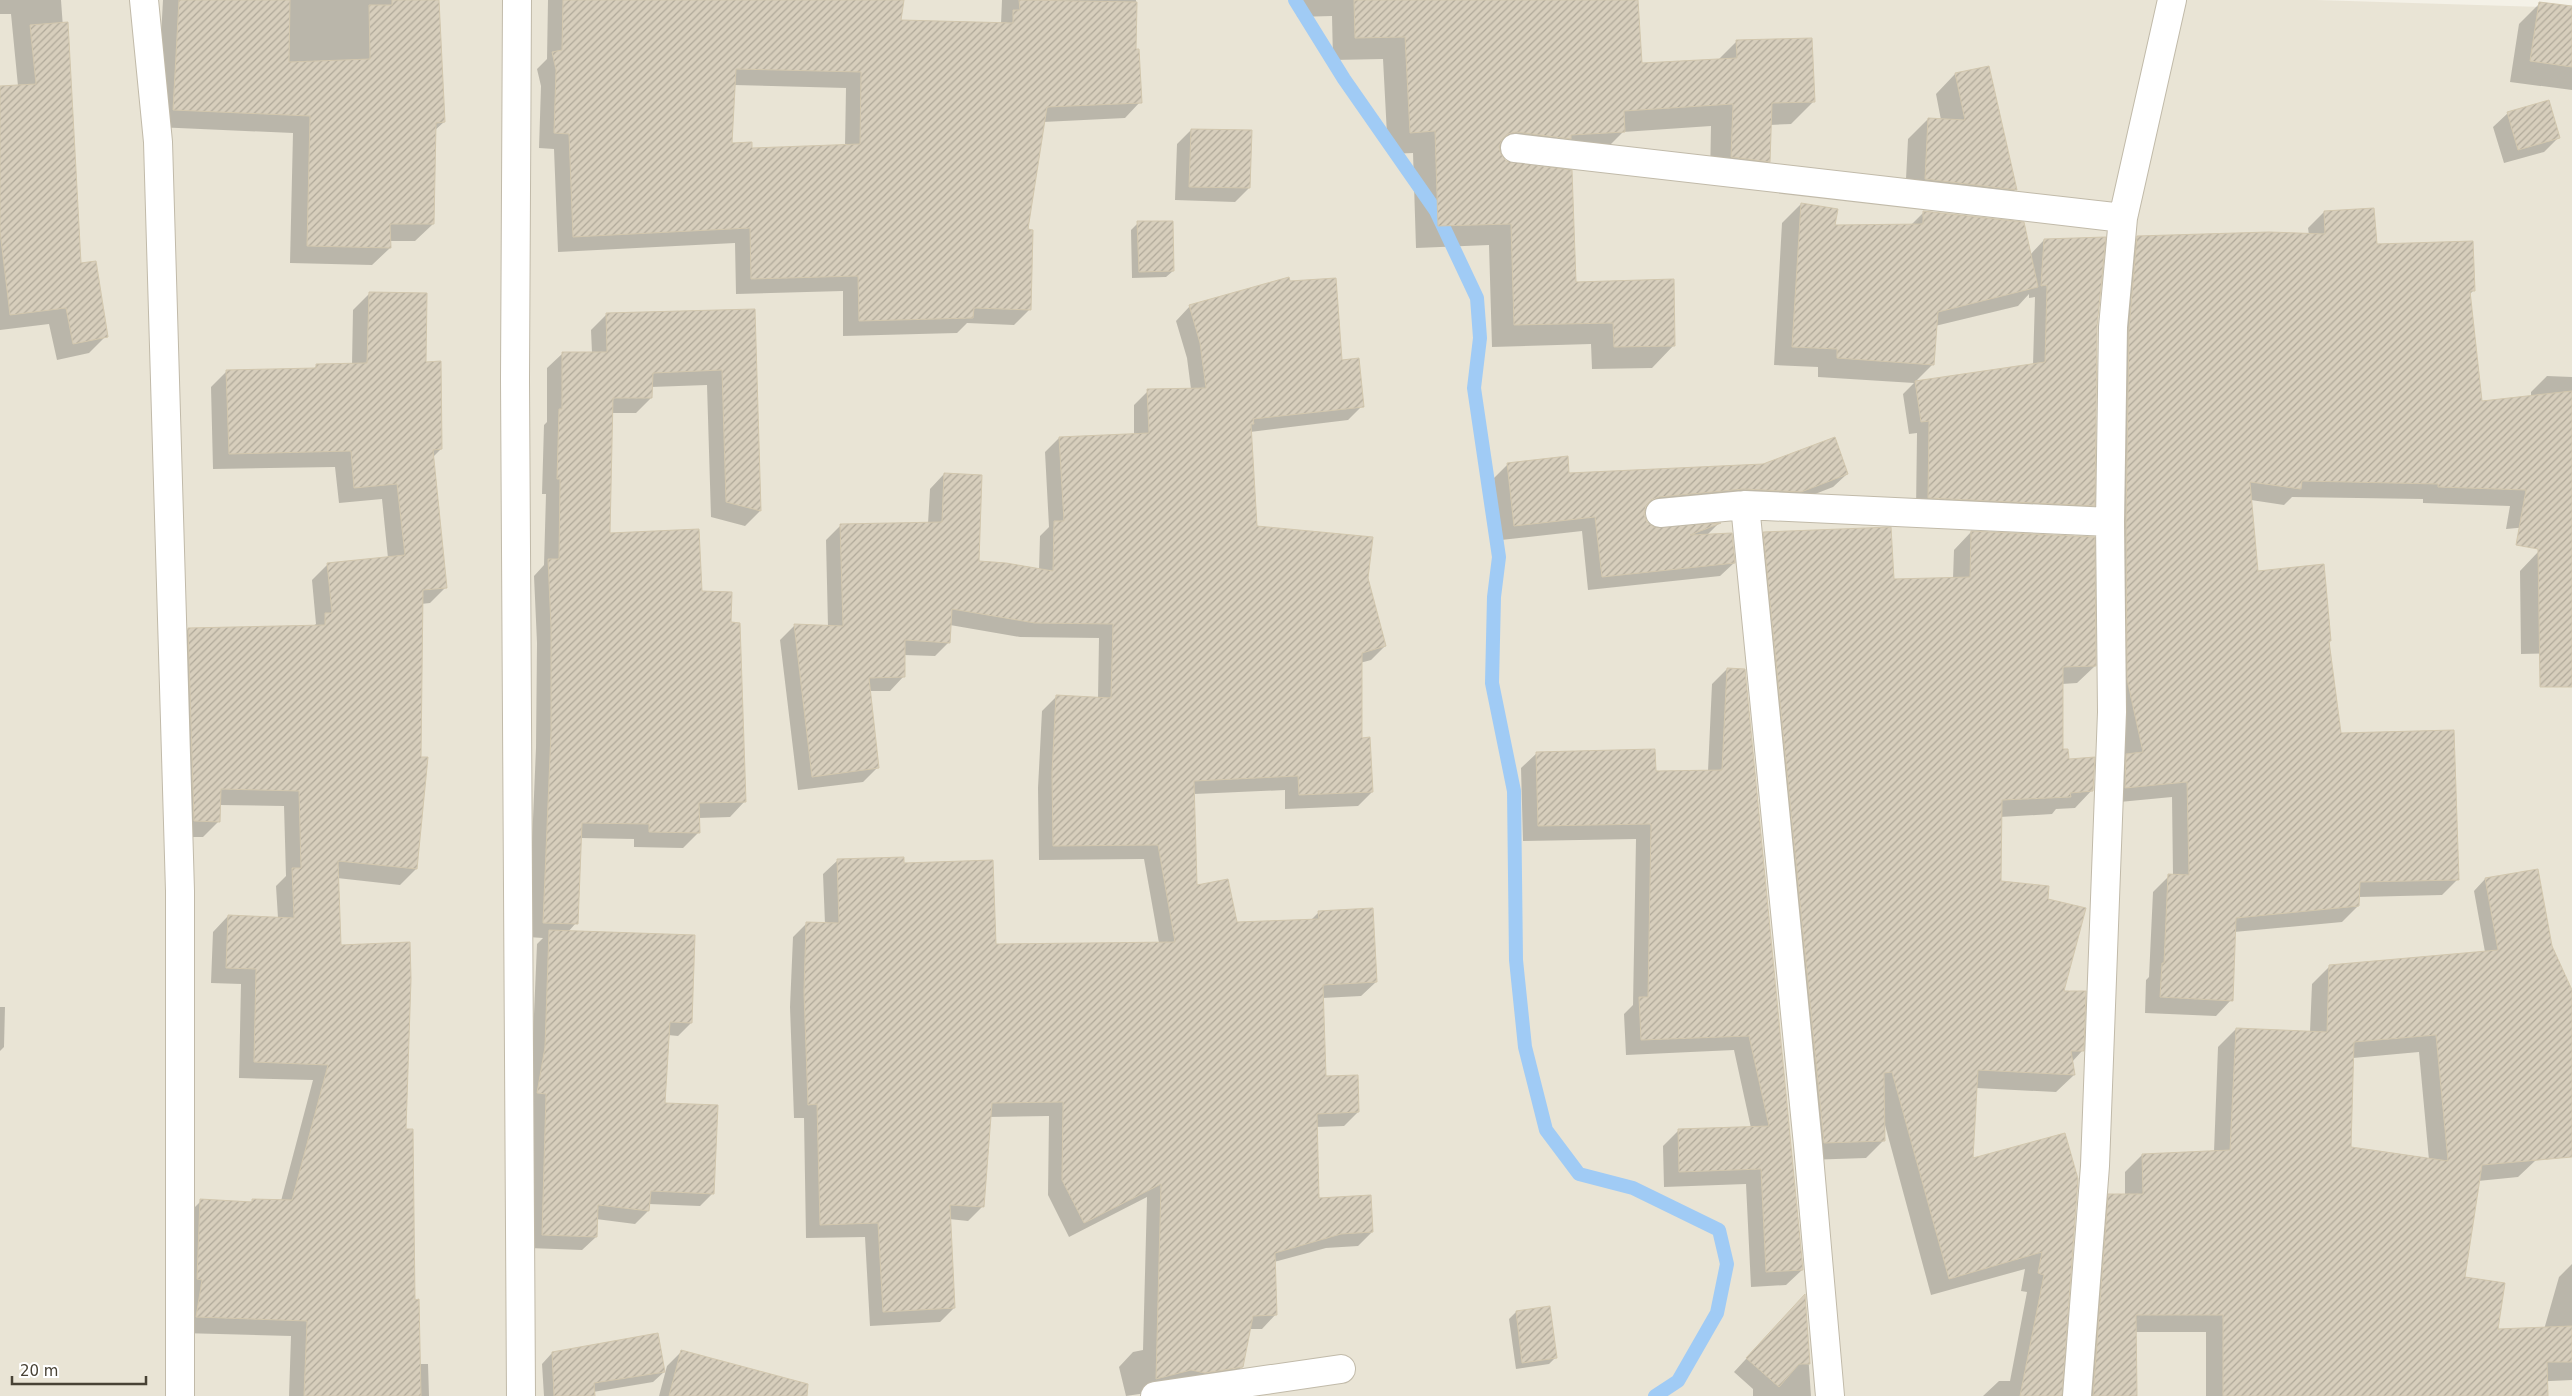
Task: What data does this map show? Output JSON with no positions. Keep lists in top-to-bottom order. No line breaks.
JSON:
{"scale_bar":"20 m"}
